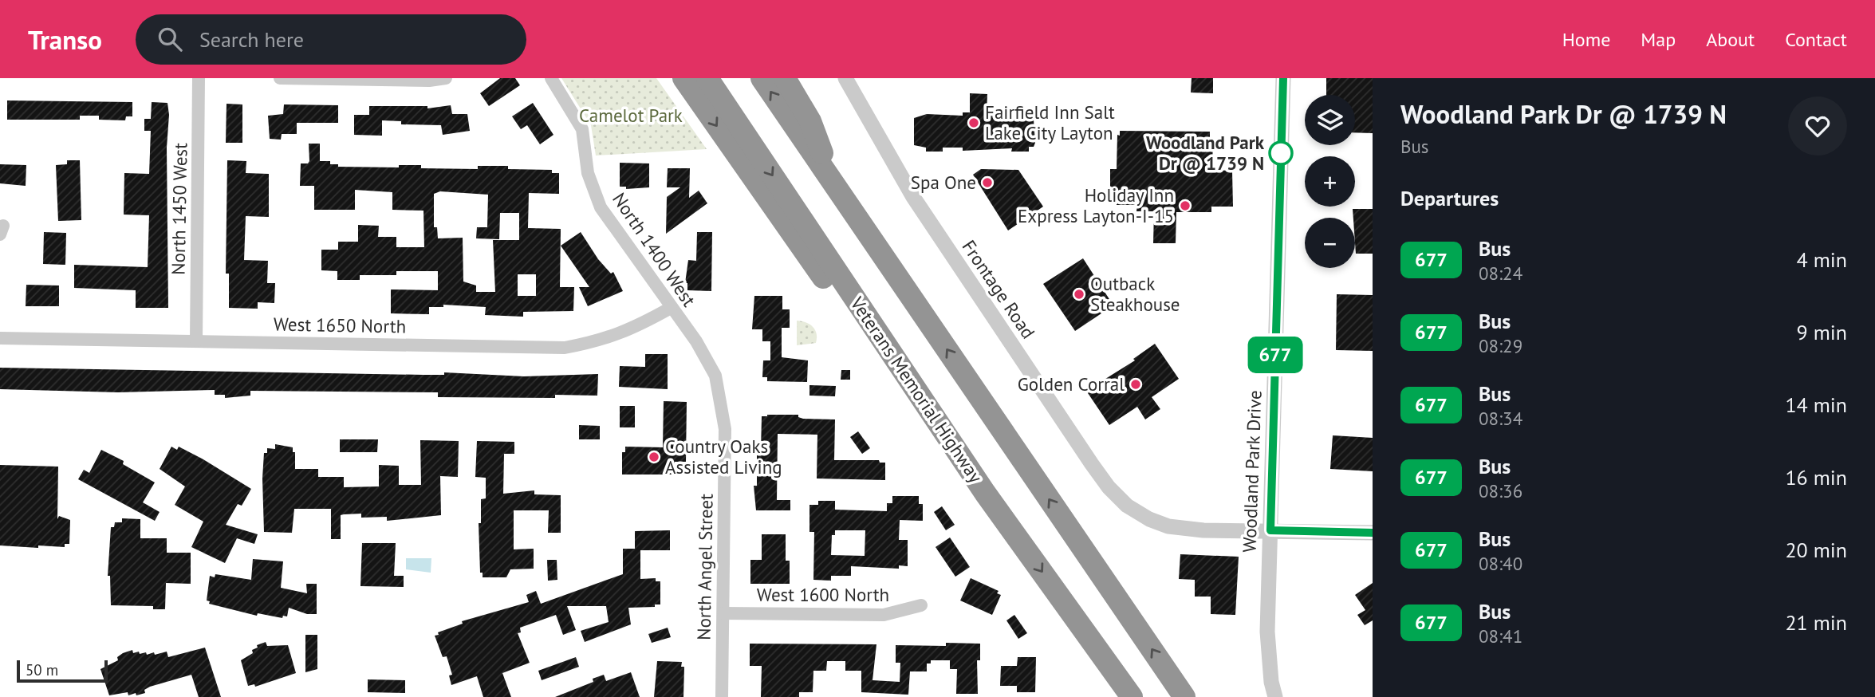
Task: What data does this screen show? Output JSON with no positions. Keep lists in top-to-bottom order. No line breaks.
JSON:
{"streets":{"highway":["Veterans Memorial Highway"],"street":["North 1450 West","North 1400 West","Frontage Road","West 1650 North","Woodland Park Drive","North Angel Street","West 1600 North"]},"crossings":[["North 1450 West","West 1650 North"],["North 1400 West","West 1650 North"],["North 1400 West","North Angel Street"],["Frontage Road","Woodland Park Drive"],["North Angel Street","West 1600 North"]],"parks":["Camelot Park"],"places":["Fairfield Inn Salt Lake City Layton","Woodland Park Dr @ 1739 N","Spa One","Holiday Inn Express Layton-I-15","Outback Steakhouse","Golden Corral","Country Oaks Assisted Living"],"lines":["bus line 677"],"scale_bar":"50 m","page":{"header":"Transo","search":"Search here","nav":["Home","Map","About","Contact"],"on_map":"677","heading":[["Woodland Park Dr @ 1739 N","Bus"],"Departures"],"map_buttons":["+","−"],"list":[{"mark":"677","name":"Bus","note":"08:24","value":"4 min"},{"mark":"677","name":"Bus","note":"08:29","value":"9 min"},{"mark":"677","name":"Bus","note":"08:34","value":"14 min"},{"mark":"677","name":"Bus","note":"08:36","value":"16 min"},{"mark":"677","name":"Bus","note":"08:40","value":"20 min"},{"mark":"677","name":"Bus","note":"08:41","value":"21 min"}],"scale":"50 m"}}
